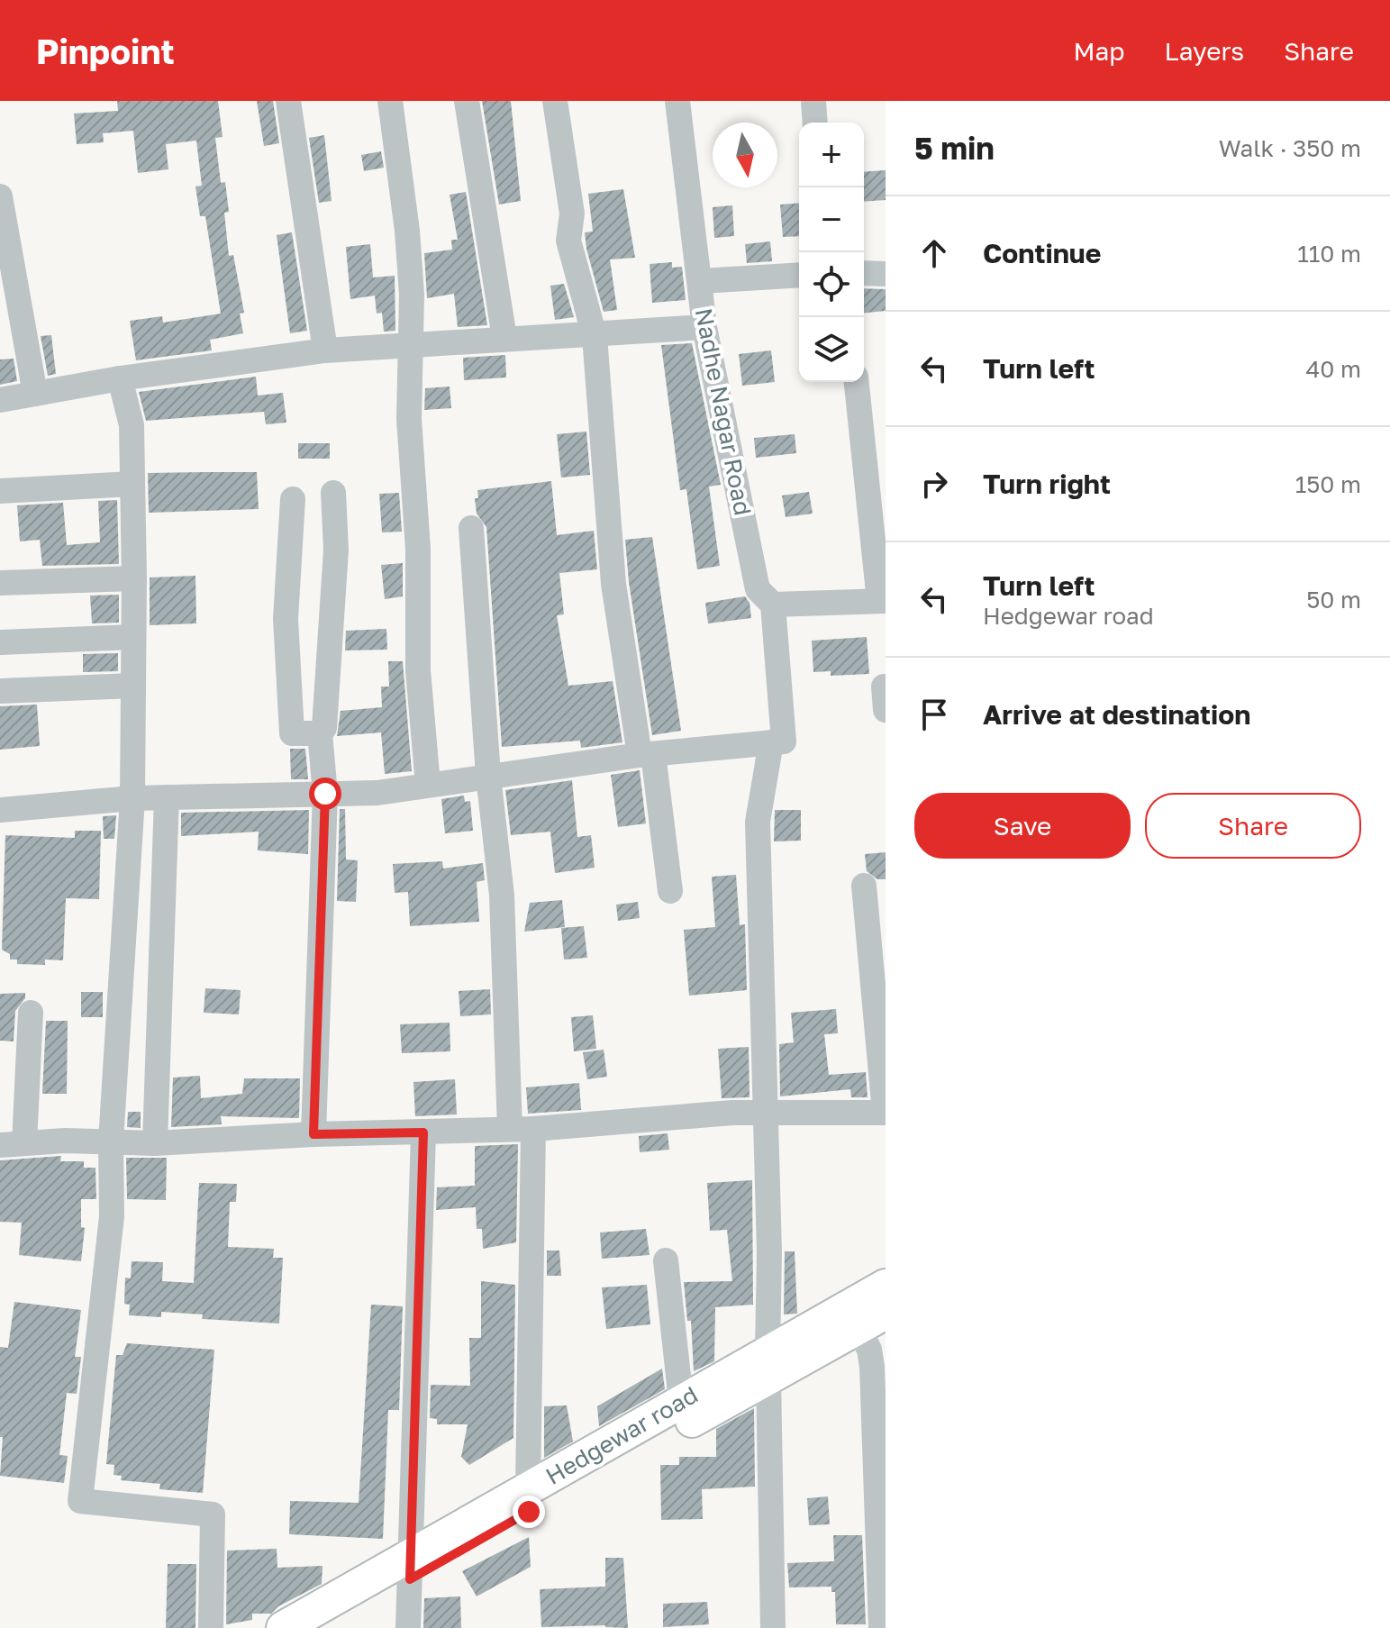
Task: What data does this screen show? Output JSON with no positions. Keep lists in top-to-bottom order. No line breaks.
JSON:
{"streets":{"main road":["Hedgewar road"],"street":["Nadhe Nagar Road"]},"north":"bottom","page":{"header":"Pinpoint","nav":["Map","Layers","Share"],"heading":["5 min","Walk · 350 m"],"map_buttons":["+","−"],"list":[["Continue","110 m"],["Turn left","40 m"],["Turn right","150 m"],["Turn left","Hedgewar road","50 m"],"Arrive at destination"],"buttons":["Save","Share"]}}
